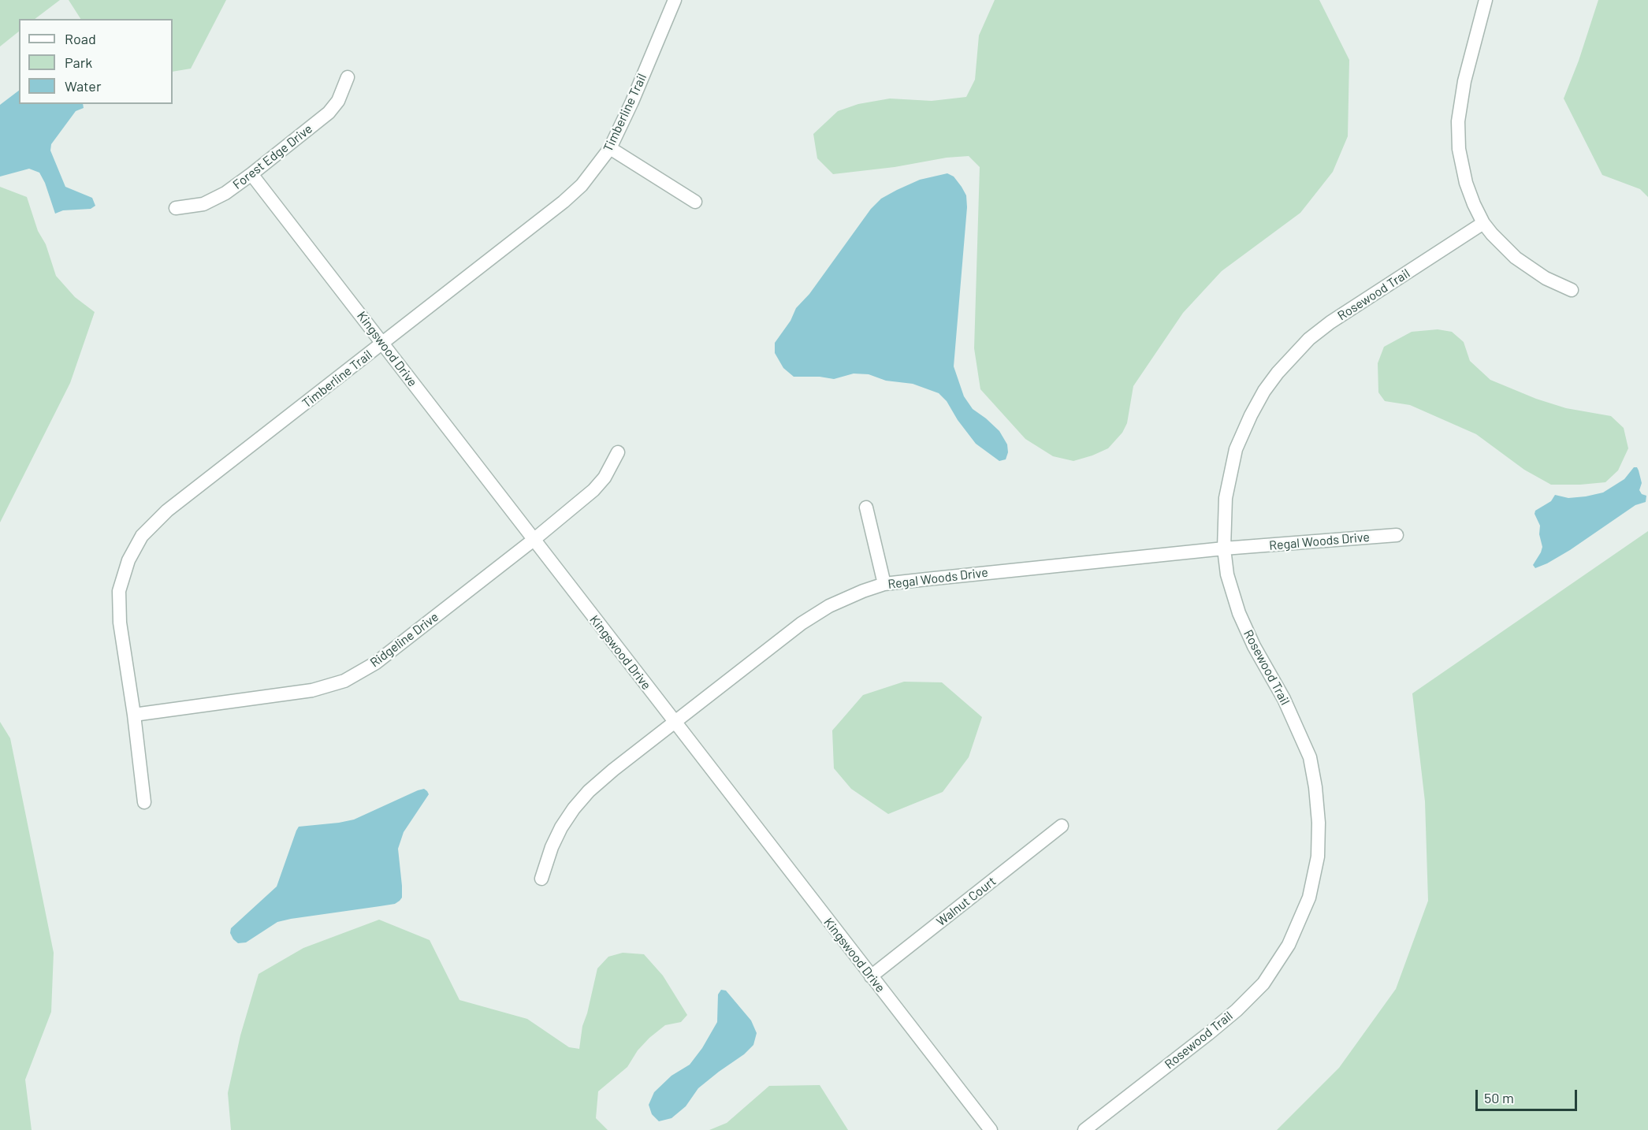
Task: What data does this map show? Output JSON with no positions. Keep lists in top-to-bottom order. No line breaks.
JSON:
{"streets":{"street":["Timberline Trail","Forest Edge Drive","Rosewood Trail","Kingswood Drive","Regal Woods Drive","Ridgeline Drive","Walnut Court"]},"crossings":[["Timberline Trail","Kingswood Drive"],["Timberline Trail","Ridgeline Drive"],["Forest Edge Drive","Kingswood Drive"],["Rosewood Trail","Regal Woods Drive"],["Kingswood Drive","Regal Woods Drive"],["Kingswood Drive","Ridgeline Drive"],["Kingswood Drive","Walnut Court"]],"legend":["Road","Park","Water"],"scale_bar":"50 m"}
